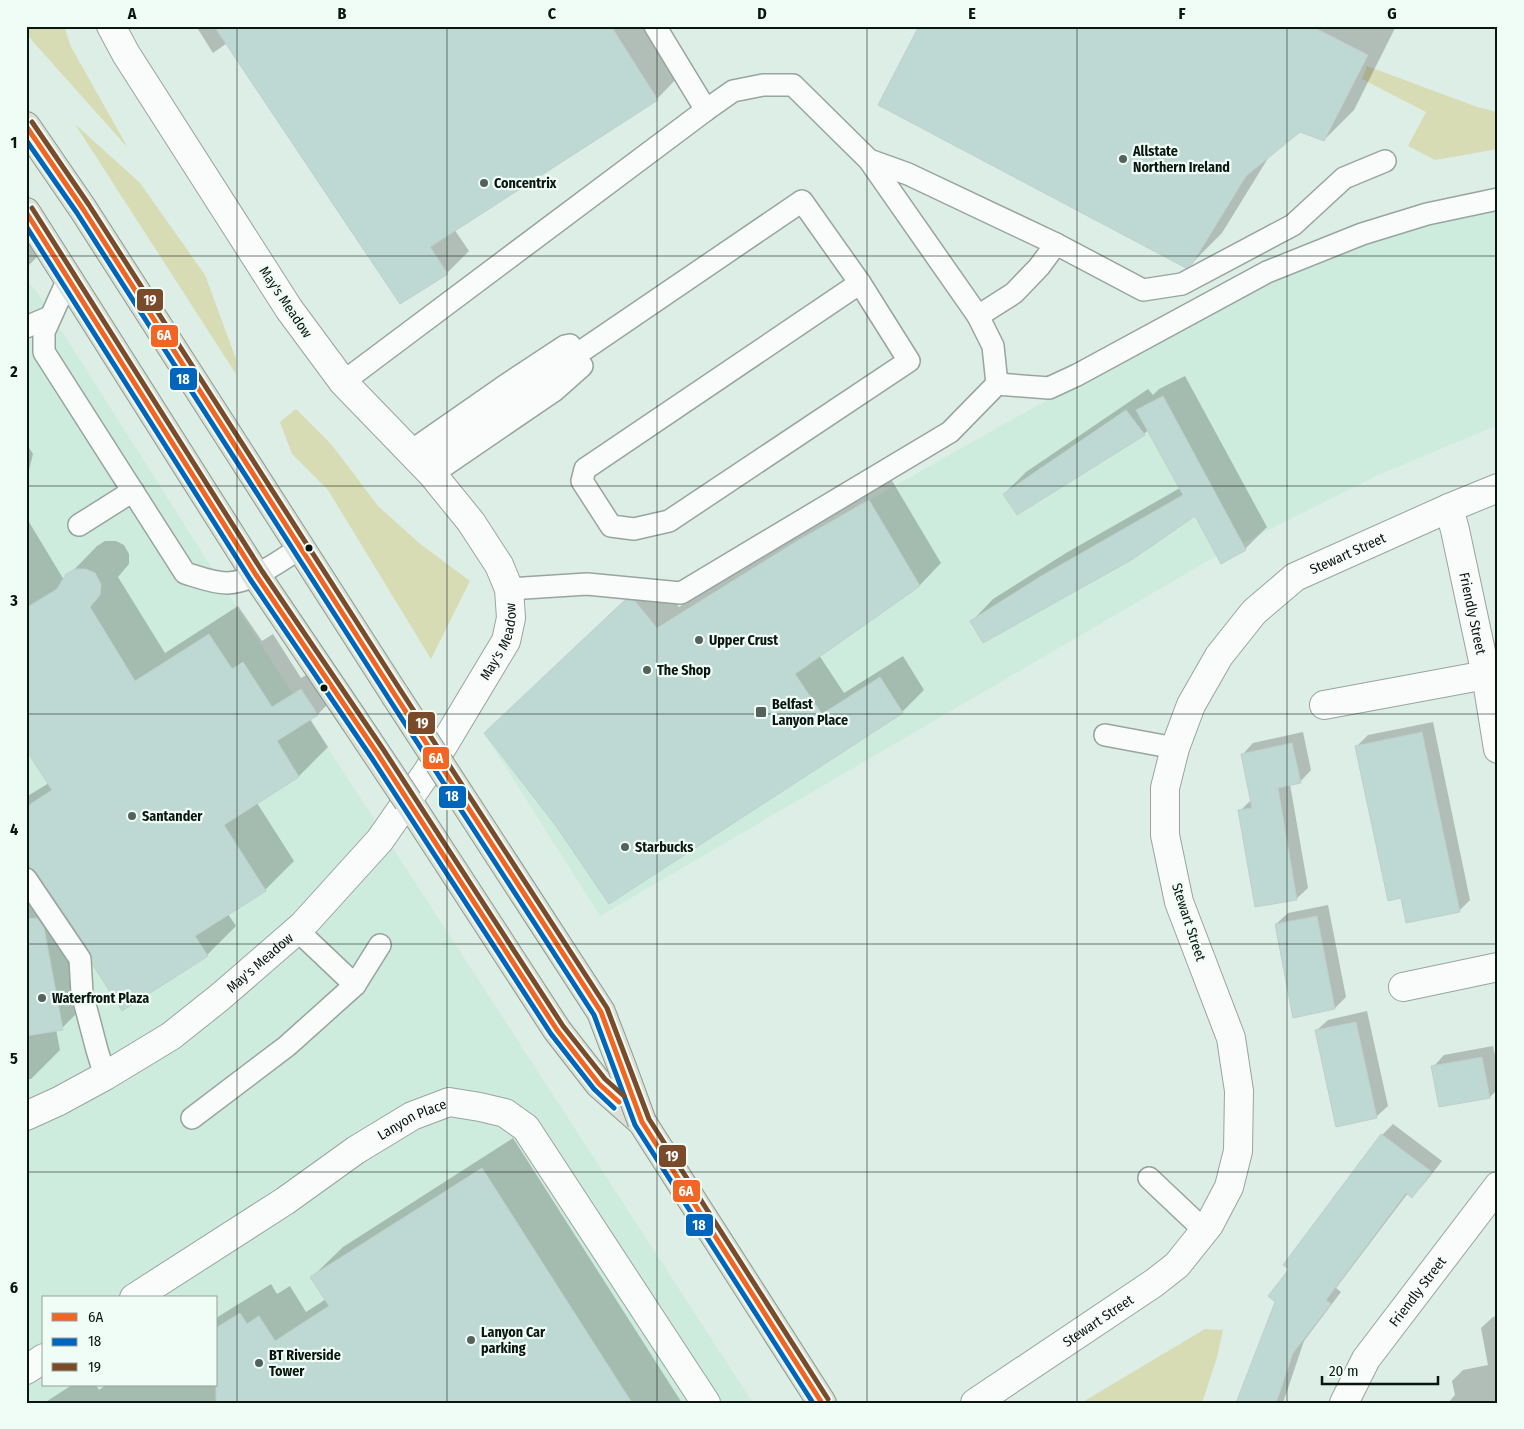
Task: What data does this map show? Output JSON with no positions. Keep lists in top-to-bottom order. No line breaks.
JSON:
{"streets":{"street":["May's Meadow","Stewart Street","Friendly Street","Lanyon Place"]},"crossings":[["Stewart Street","Friendly Street"]],"places":{"other":["Allstate Northern Ireland","Concentrix","Upper Crust","The Shop","Santander","Starbucks","Waterfront Plaza","Lanyon Car parking","BT Riverside Tower"],"transit":["Belfast Lanyon Place"]},"lines":["transit line 19","transit line 6A","transit line 18"],"legend":["6A","18","19"],"scale_bar":"20 m","grid":{"columns":["A","B","C","D","E","F","G"],"rows":["1","2","3","4","5","6"]}}
